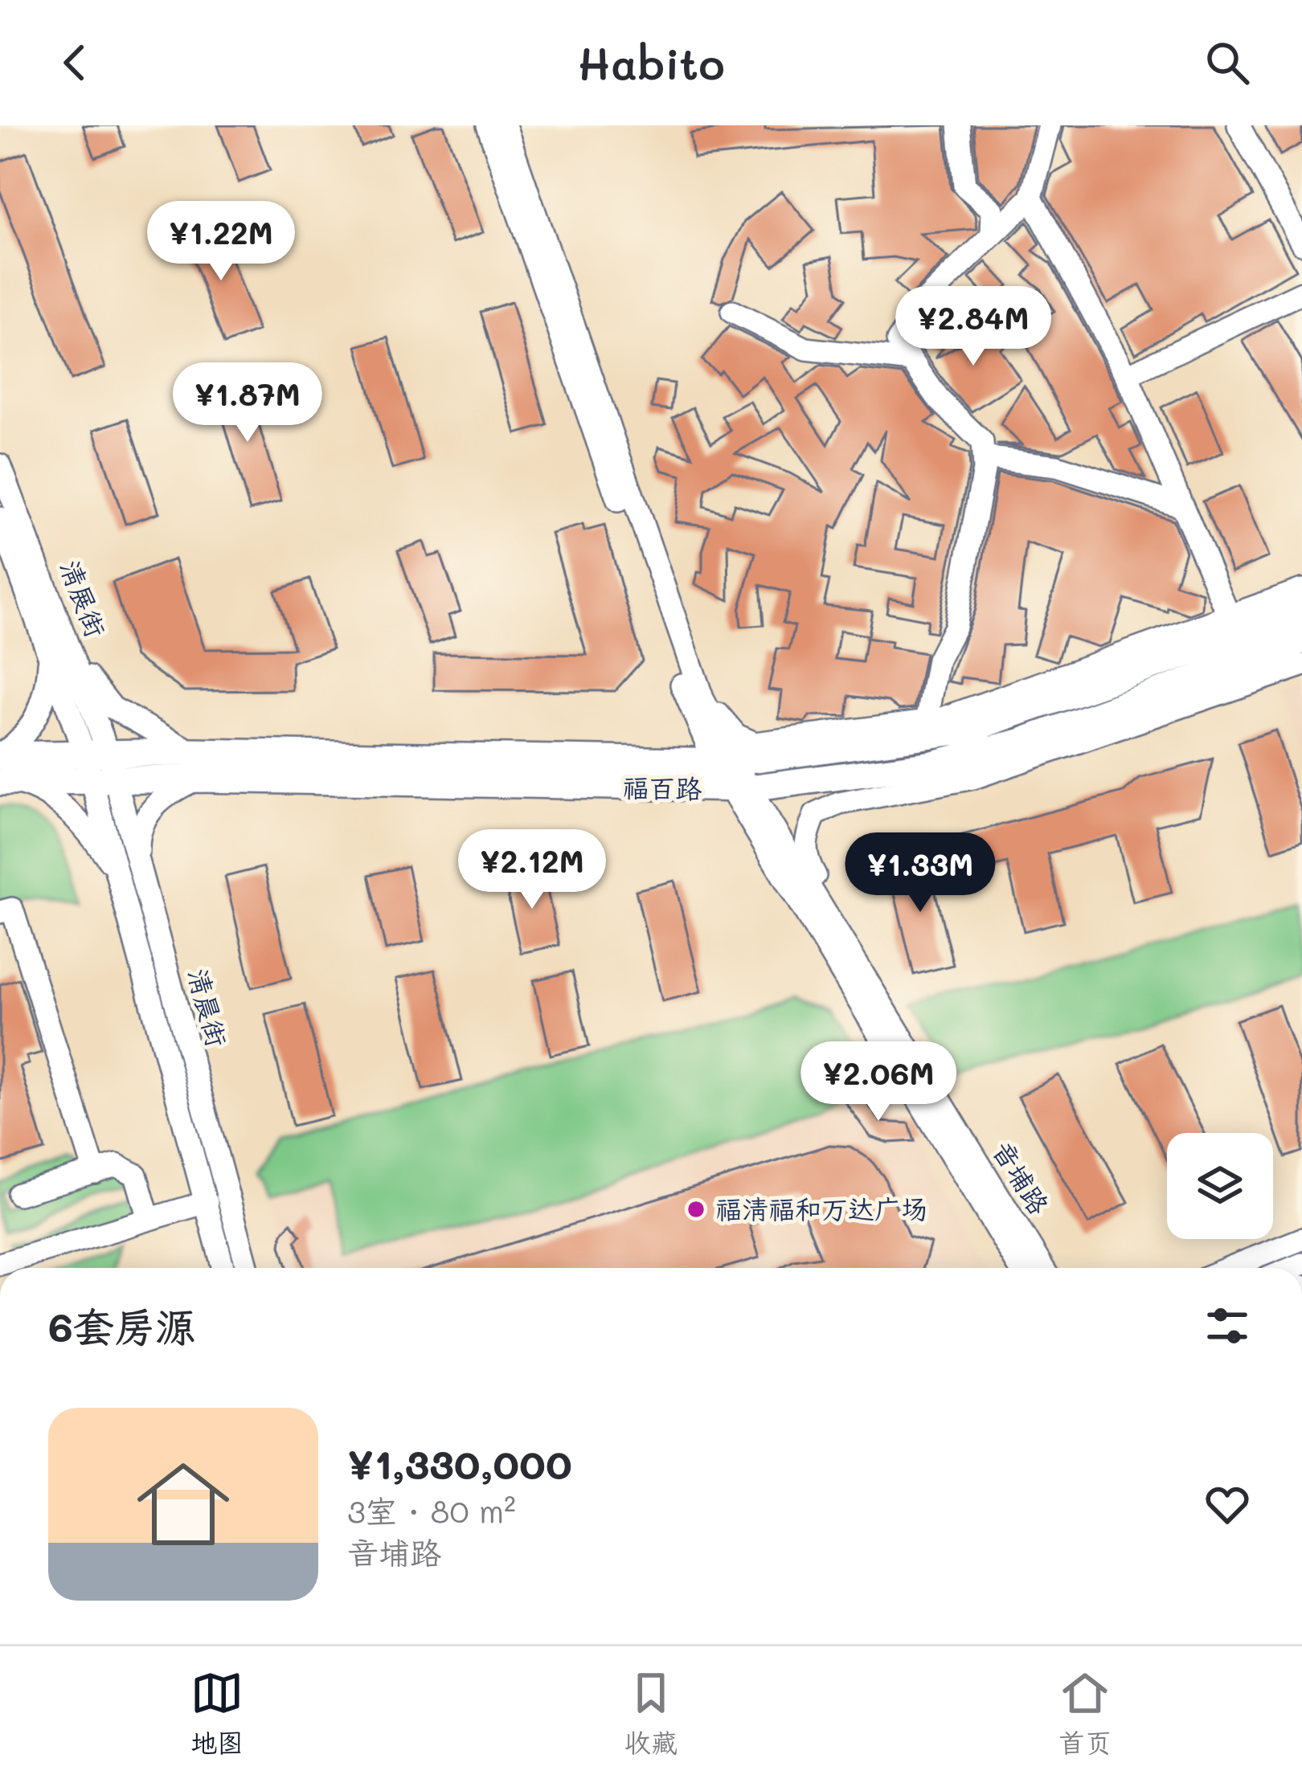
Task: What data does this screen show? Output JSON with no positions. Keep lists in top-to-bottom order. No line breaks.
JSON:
{"streets":{"main road":["福百路"],"street":["清展街","清晨街","音埔路"]},"crossings":[["清展街","福百路"],["清展街","清晨街"],["福百路","清晨街"],["福百路","音埔路"]],"places":["福清福和万达广场"],"page":{"header":"Habito","price":["¥1.22M","¥2.84M","¥1.87M","¥2.12M","¥1.33M","¥2.06M"],"heading":"6套房源","list":[{"name":"¥1,330,000","note":"3室 · 80 m² · 音埔路"}],"tabs":["地图","收藏","首页"]}}
